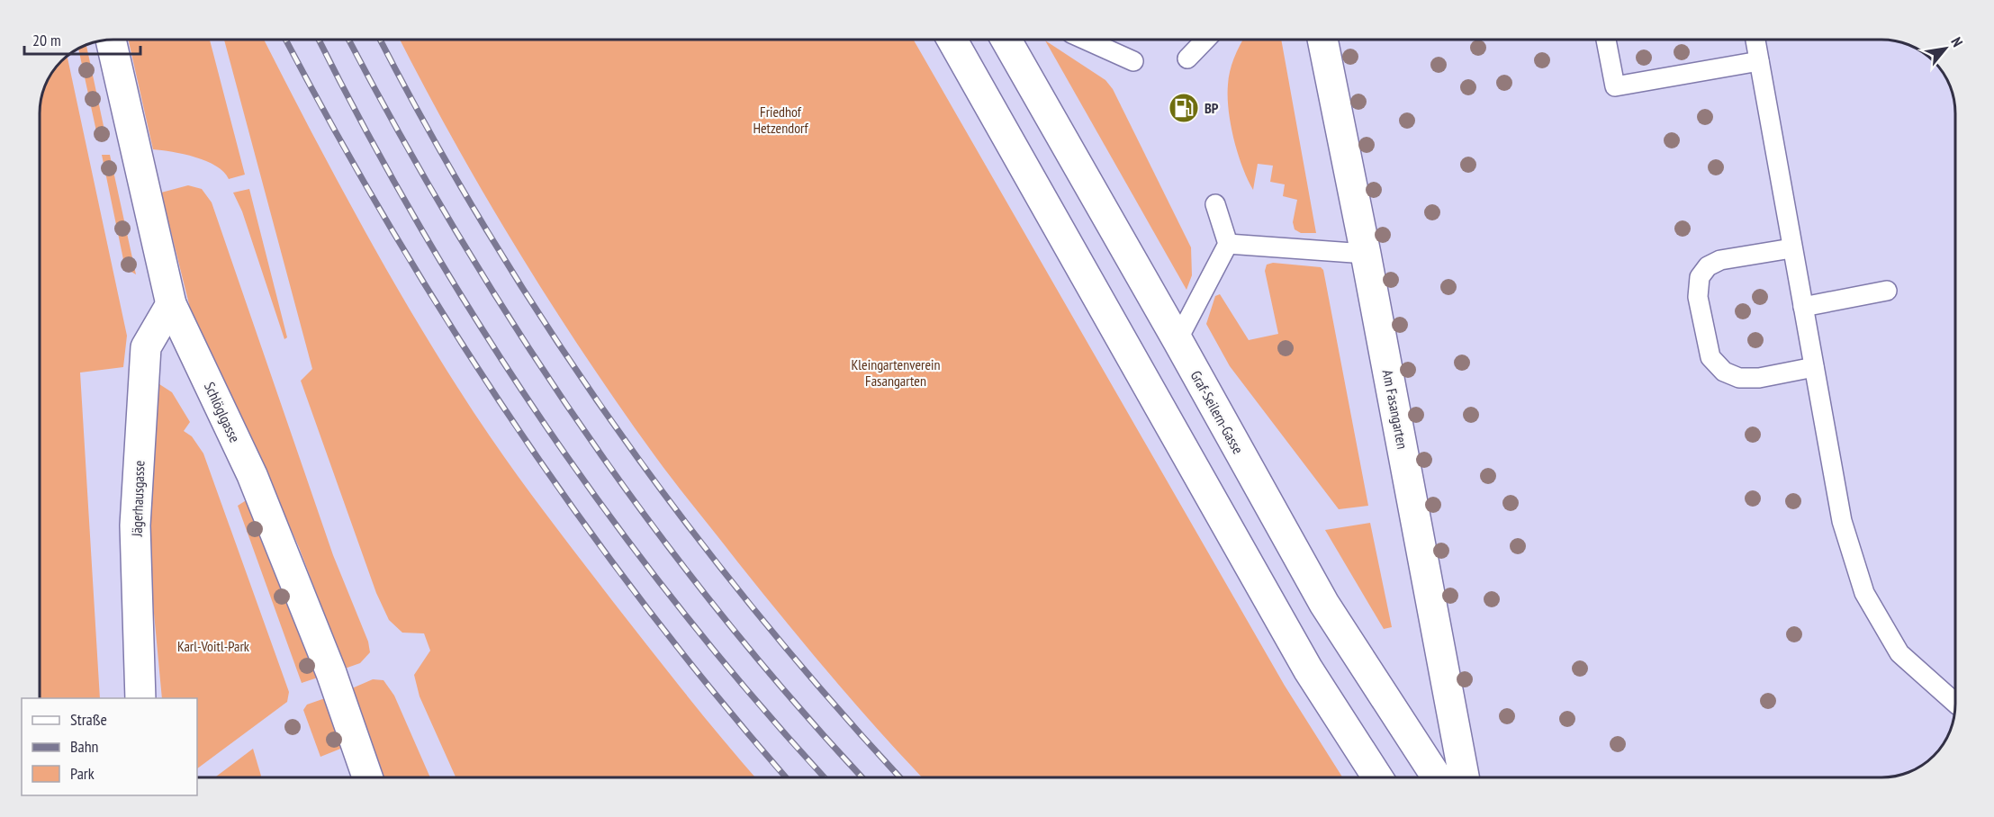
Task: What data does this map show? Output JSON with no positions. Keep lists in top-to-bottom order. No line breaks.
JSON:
{"streets":{"street":["Am Fasangarten","Schlöglgasse","Graf-Seilern-Gasse","Jägerhausgasse"]},"crossings":[["Schlöglgasse","Jägerhausgasse"]],"parks":["Friedhof Hetzendorf","Kleingartenverein Fasangarten","Karl-Voitl-Park"],"places":{"fuel station":["BP"]},"legend":["Straße","Bahn","Park"],"scale_bar":"20 m","north":"top right"}
